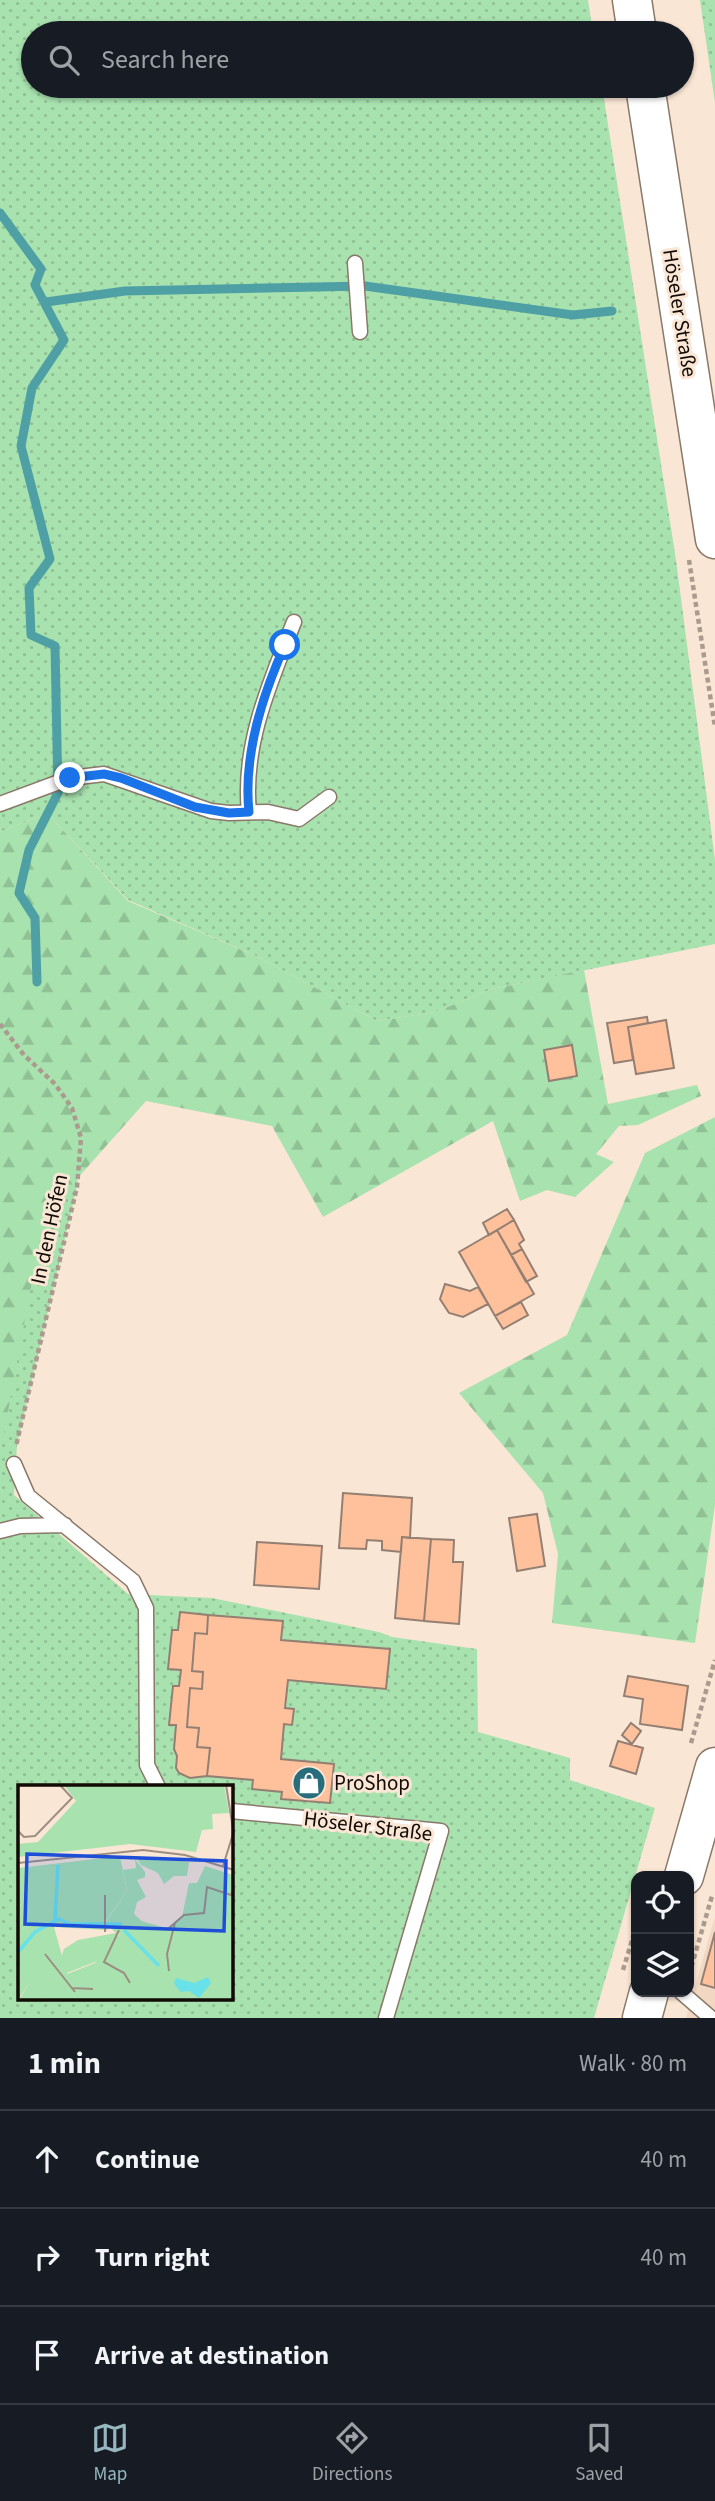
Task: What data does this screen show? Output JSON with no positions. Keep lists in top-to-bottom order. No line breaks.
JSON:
{"streets":{"main road":["Höseler Straße"],"path":["In den Höfen"]},"places":{"shop":["ProShop"]},"page":{"search":"Search here","heading":["1 min","Walk · 80 m"],"list":[["Continue","40 m"],["Turn right","40 m"],"Arrive at destination"],"nav":["Map","Directions","Saved"]}}
